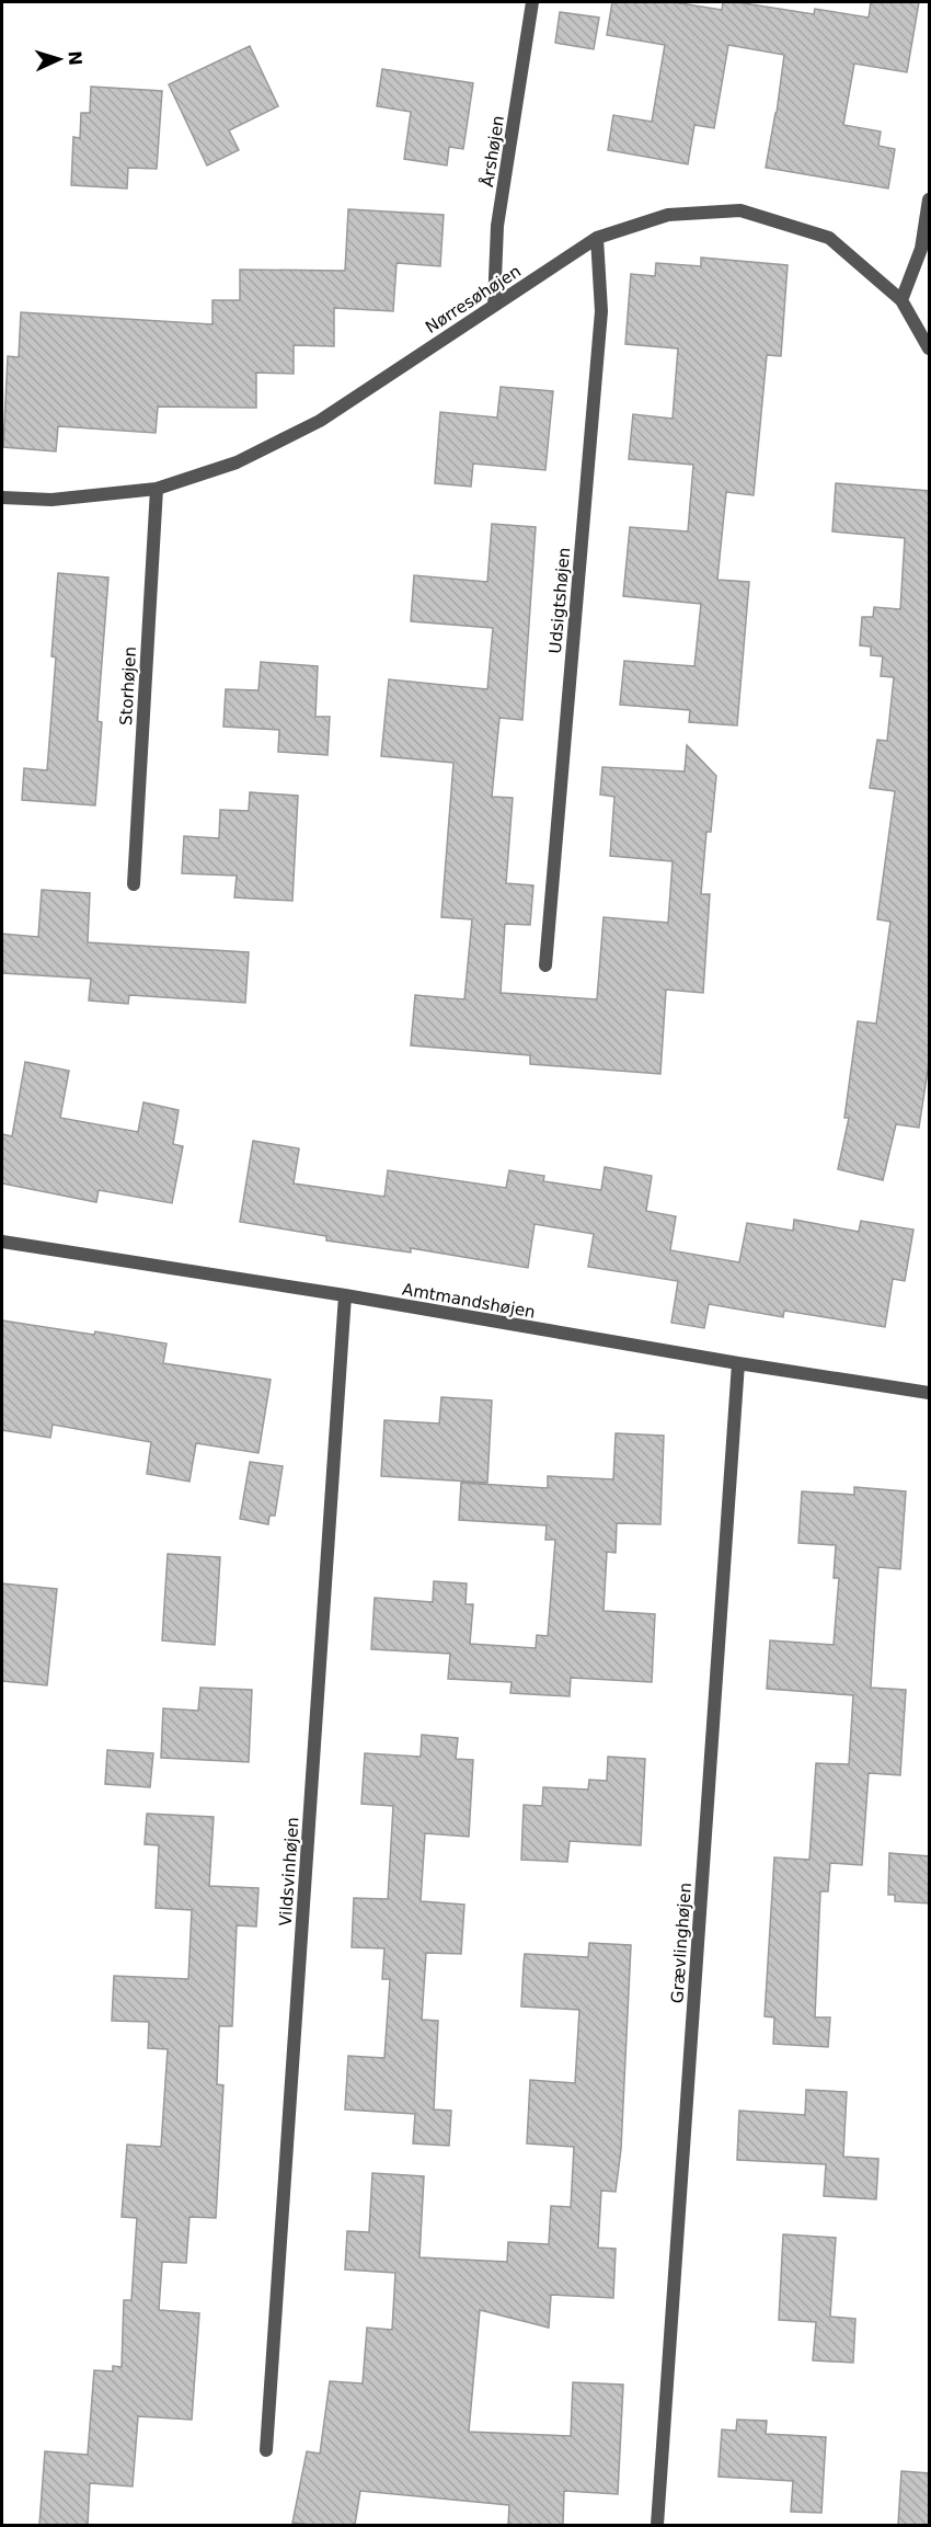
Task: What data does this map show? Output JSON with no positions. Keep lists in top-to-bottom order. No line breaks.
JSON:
{"streets":{"street":["Årshøjen","Nørresøhøjen","Udsigtshøjen","Storhøjen","Amtmandshøjen","Vildsvinhøjen","Grævlinghøjen"]},"crossings":[["Årshøjen","Nørresøhøjen"],["Nørresøhøjen","Udsigtshøjen"],["Nørresøhøjen","Storhøjen"],["Amtmandshøjen","Vildsvinhøjen"],["Amtmandshøjen","Grævlinghøjen"]],"north":"right"}
